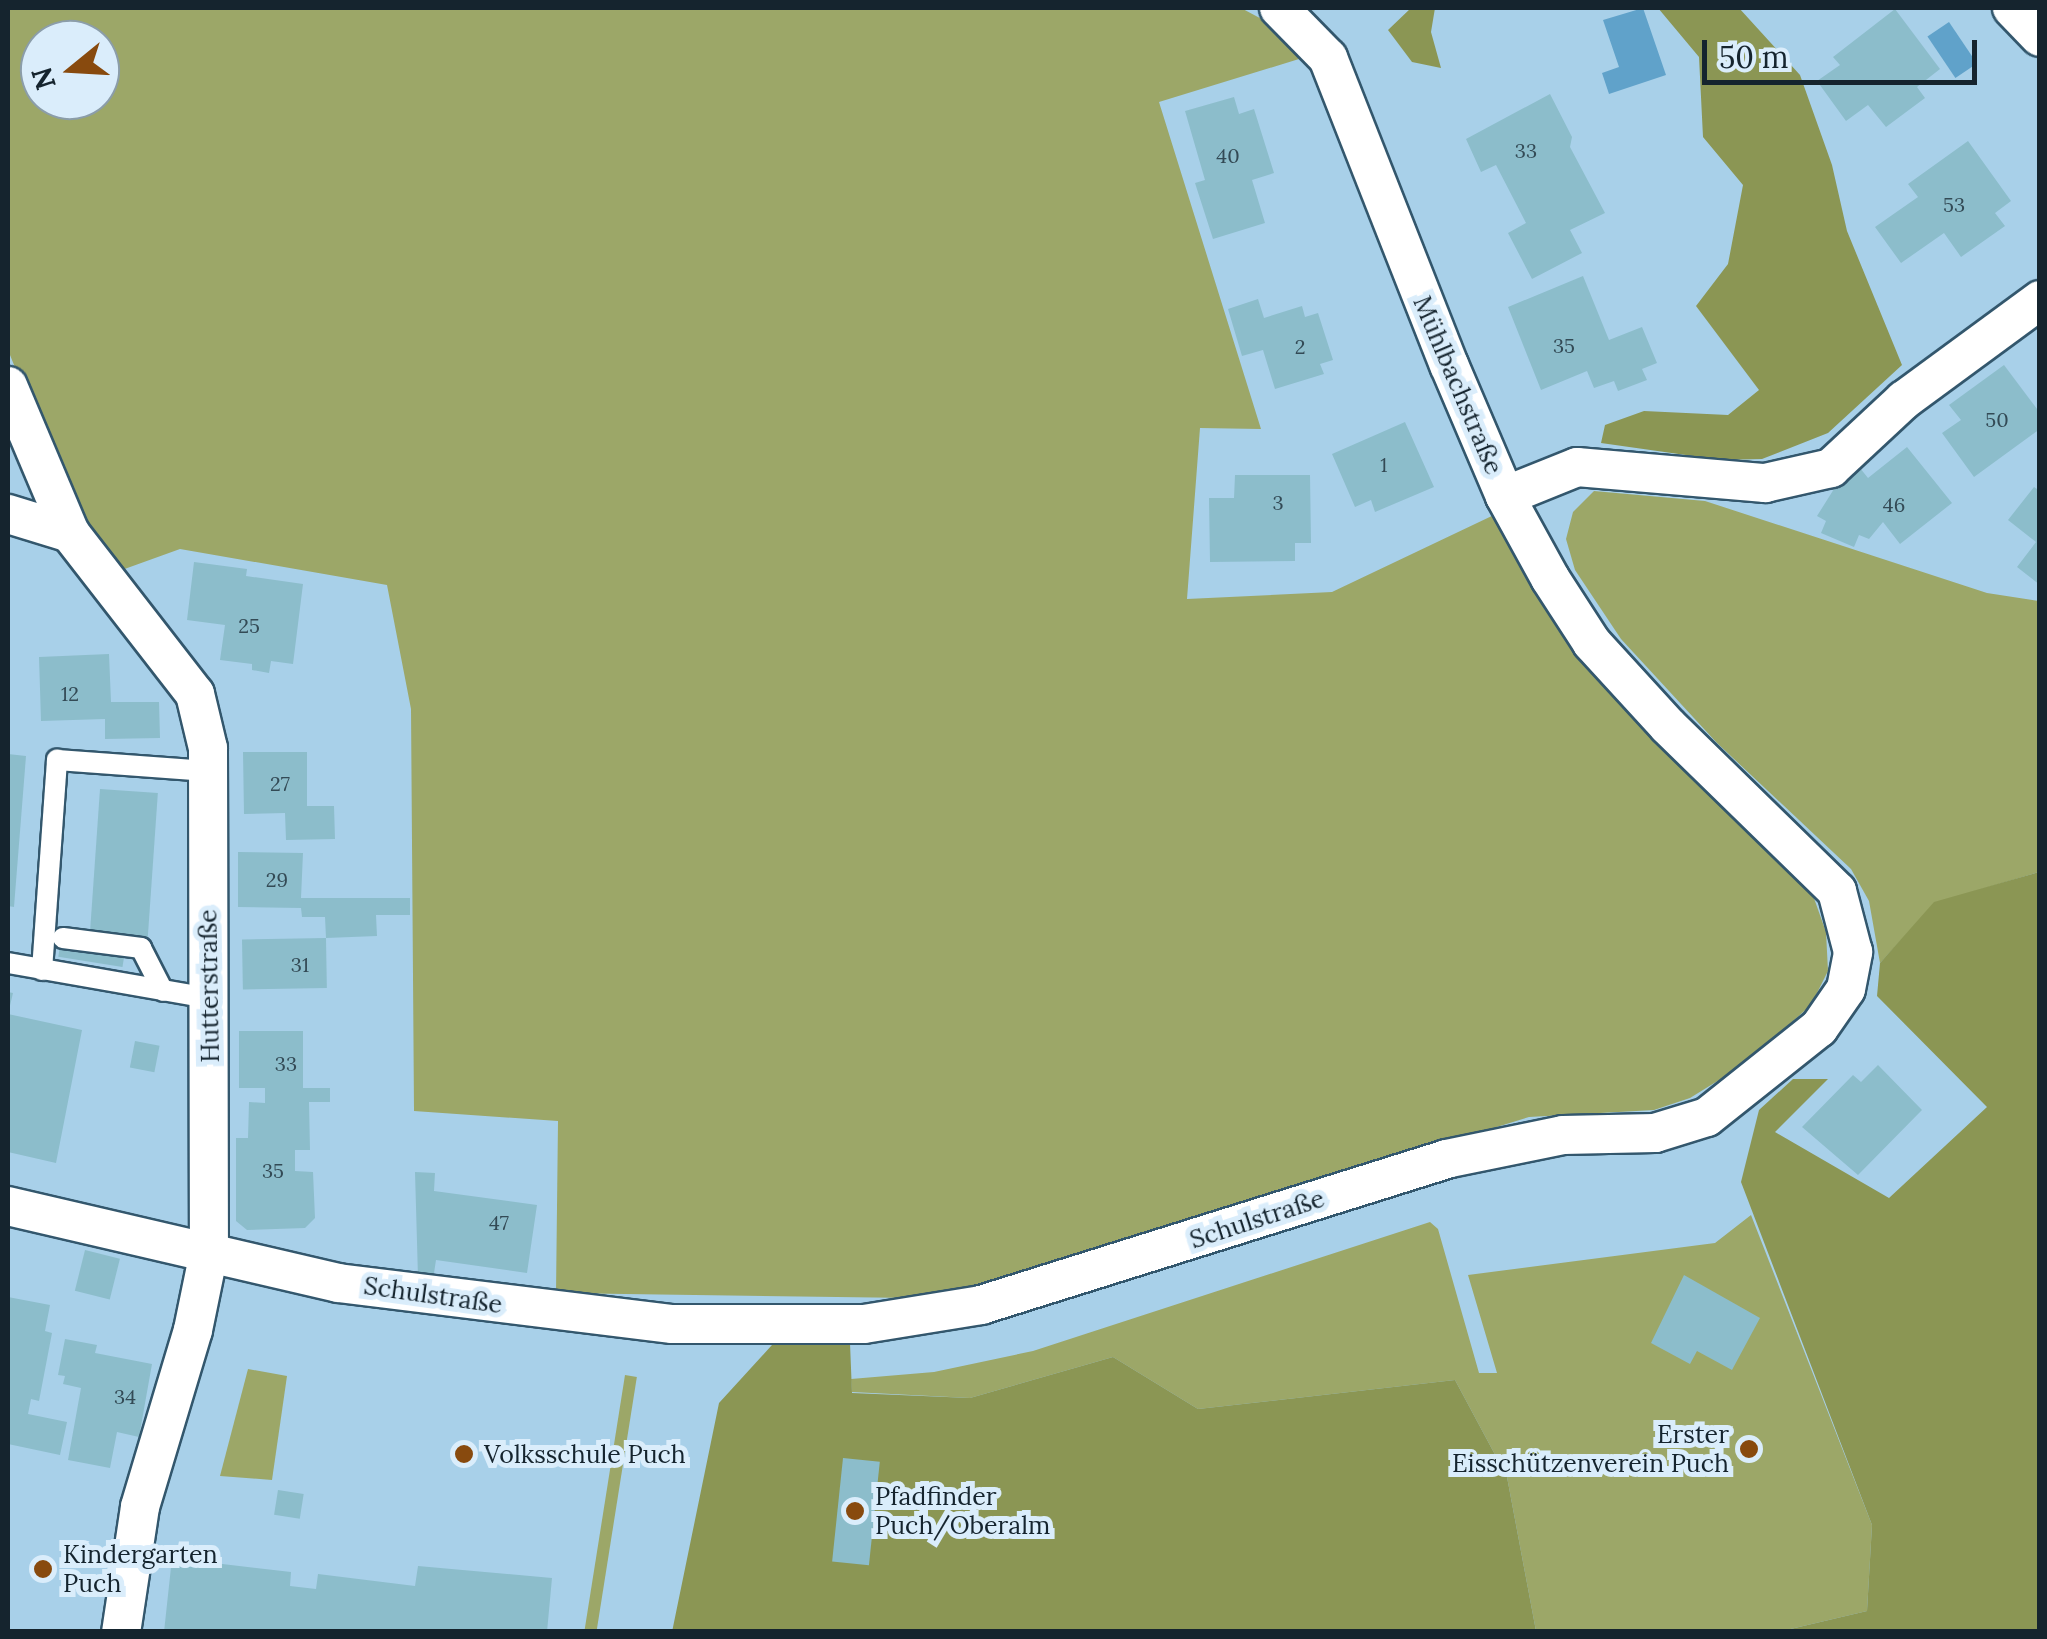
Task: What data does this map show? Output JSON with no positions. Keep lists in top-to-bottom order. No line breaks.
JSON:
{"streets":{"street":["Mühlbachstraße","Hutterstraße","Schulstraße"]},"crossings":[["Mühlbachstraße","Schulstraße"],["Hutterstraße","Schulstraße"]],"places":["Erster Eisschützenverein Puch","Volksschule Puch","Pfadfinder Puch/Oberalm","Kindergarten Puch"],"house_numbers":["33","40","53","35","2","50","1","3","46","25","12","27","29","31","33","35","47","34"],"scale_bar":"50 m","north":"left"}
